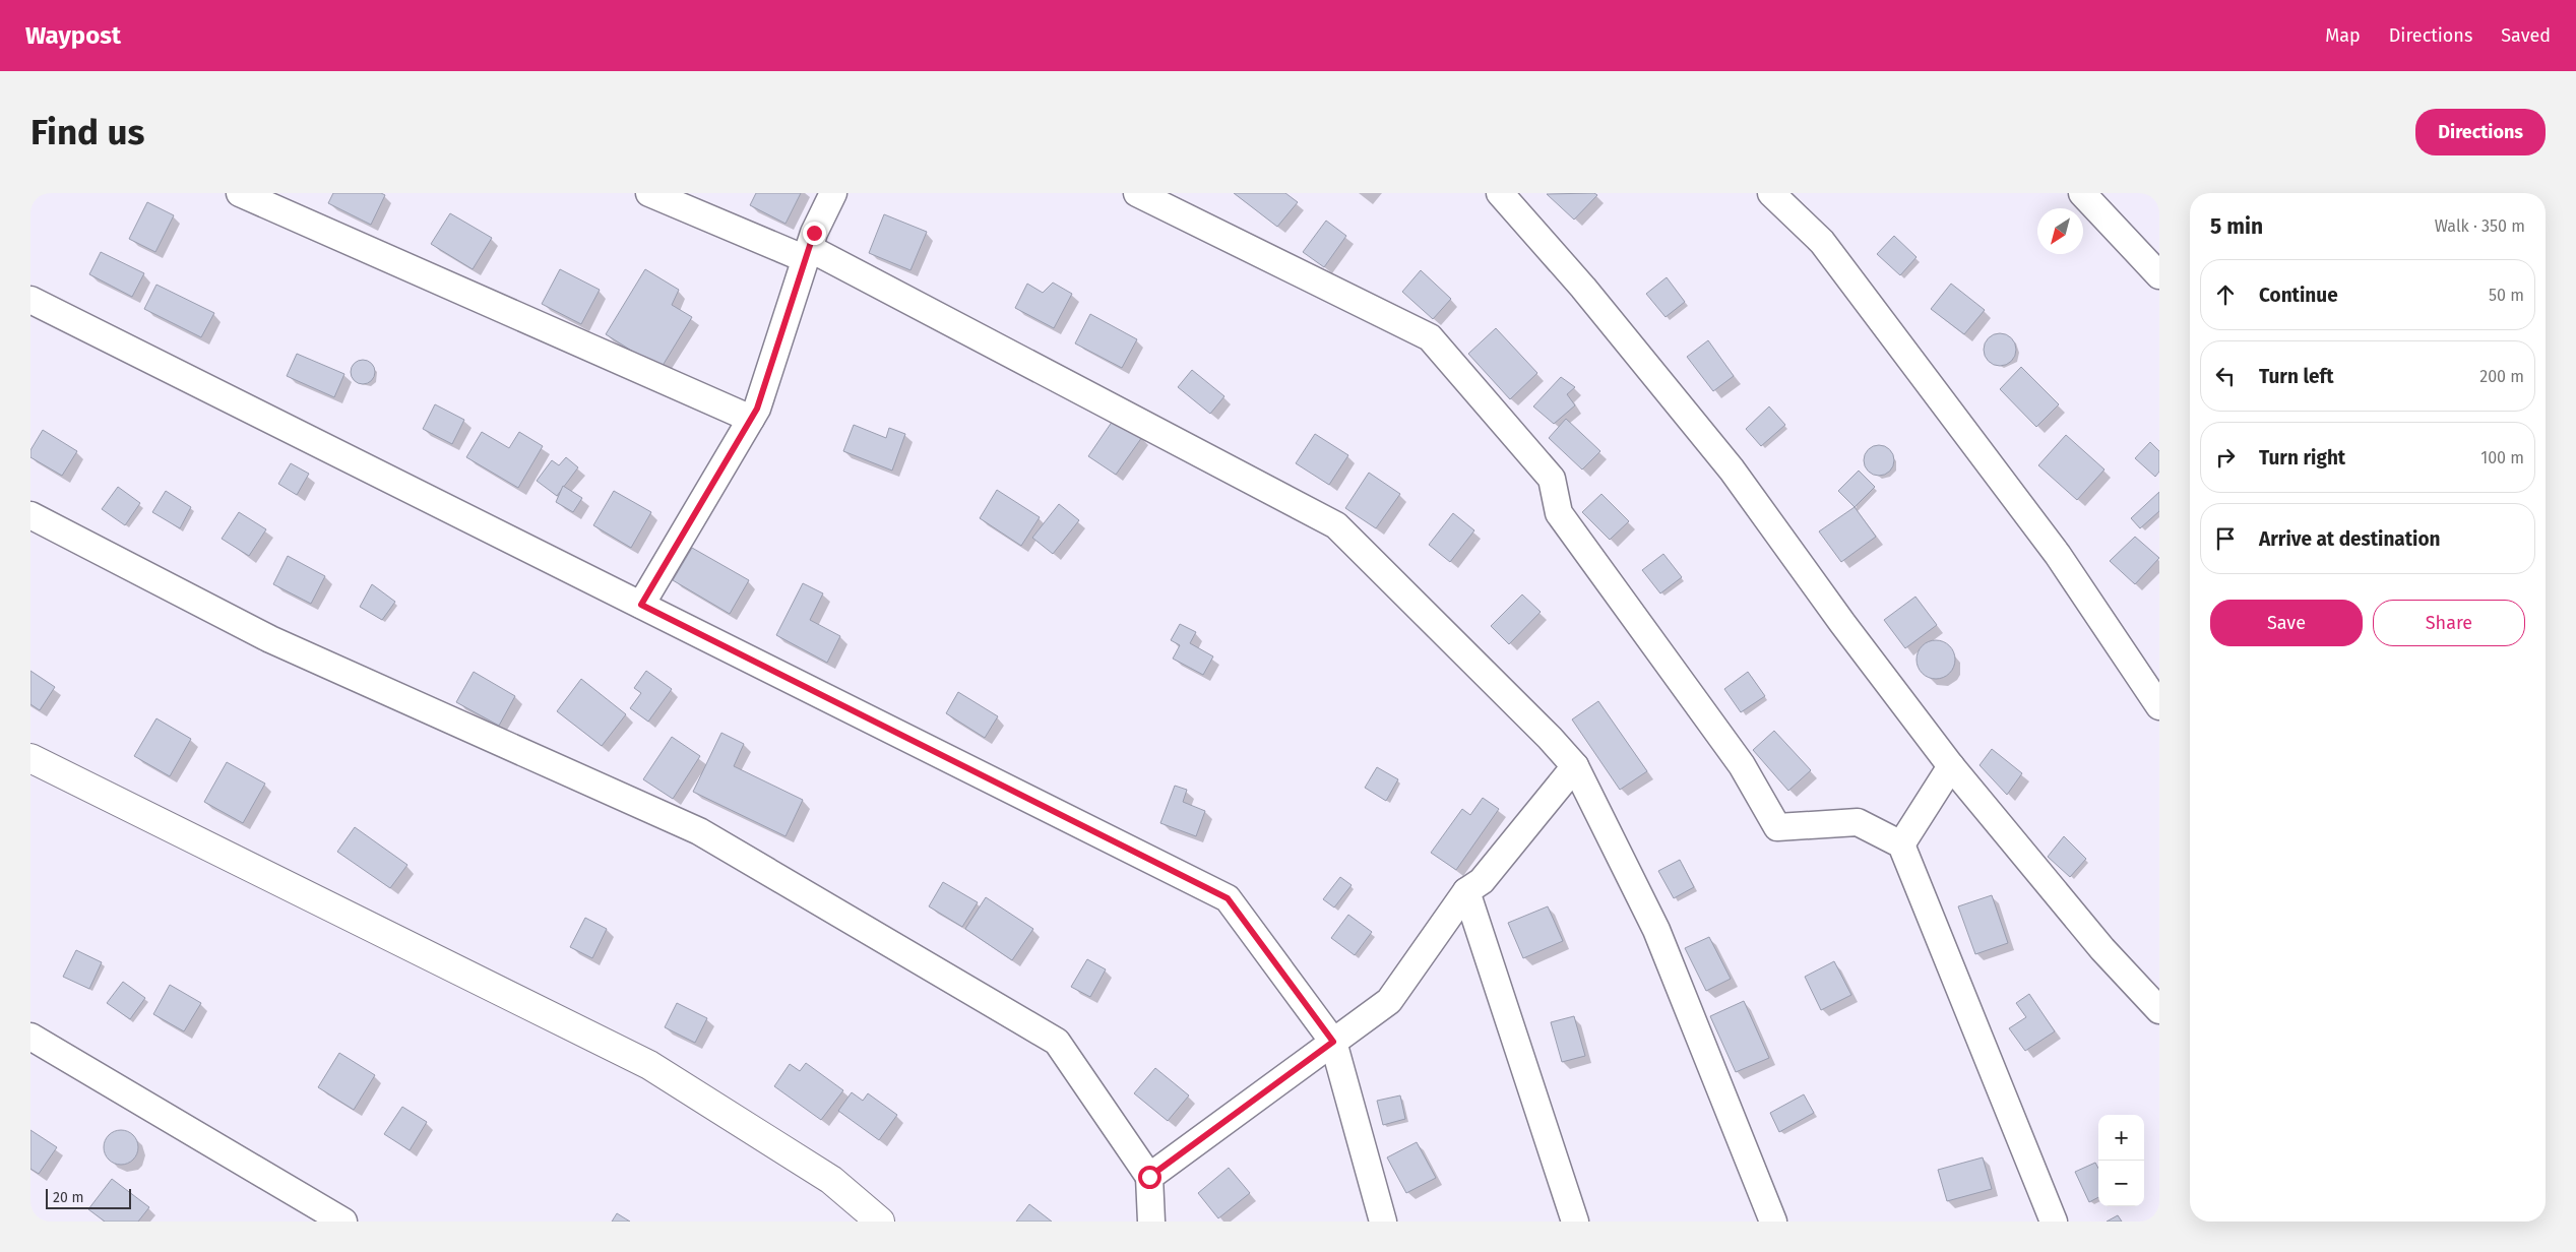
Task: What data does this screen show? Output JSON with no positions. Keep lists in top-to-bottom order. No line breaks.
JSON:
{"scale_bar":"20 m","north":"bottom left","page":{"header":"Waypost","nav":["Map","Directions","Saved"],"buttons":["Directions",["Save","Share"]],"title":"Find us","heading":["5 min","Walk · 350 m"],"list":[["Continue","50 m"],["Turn left","200 m"],["Turn right","100 m"],"Arrive at destination"],"map_buttons":["+","−"],"scale":"20 m"}}
